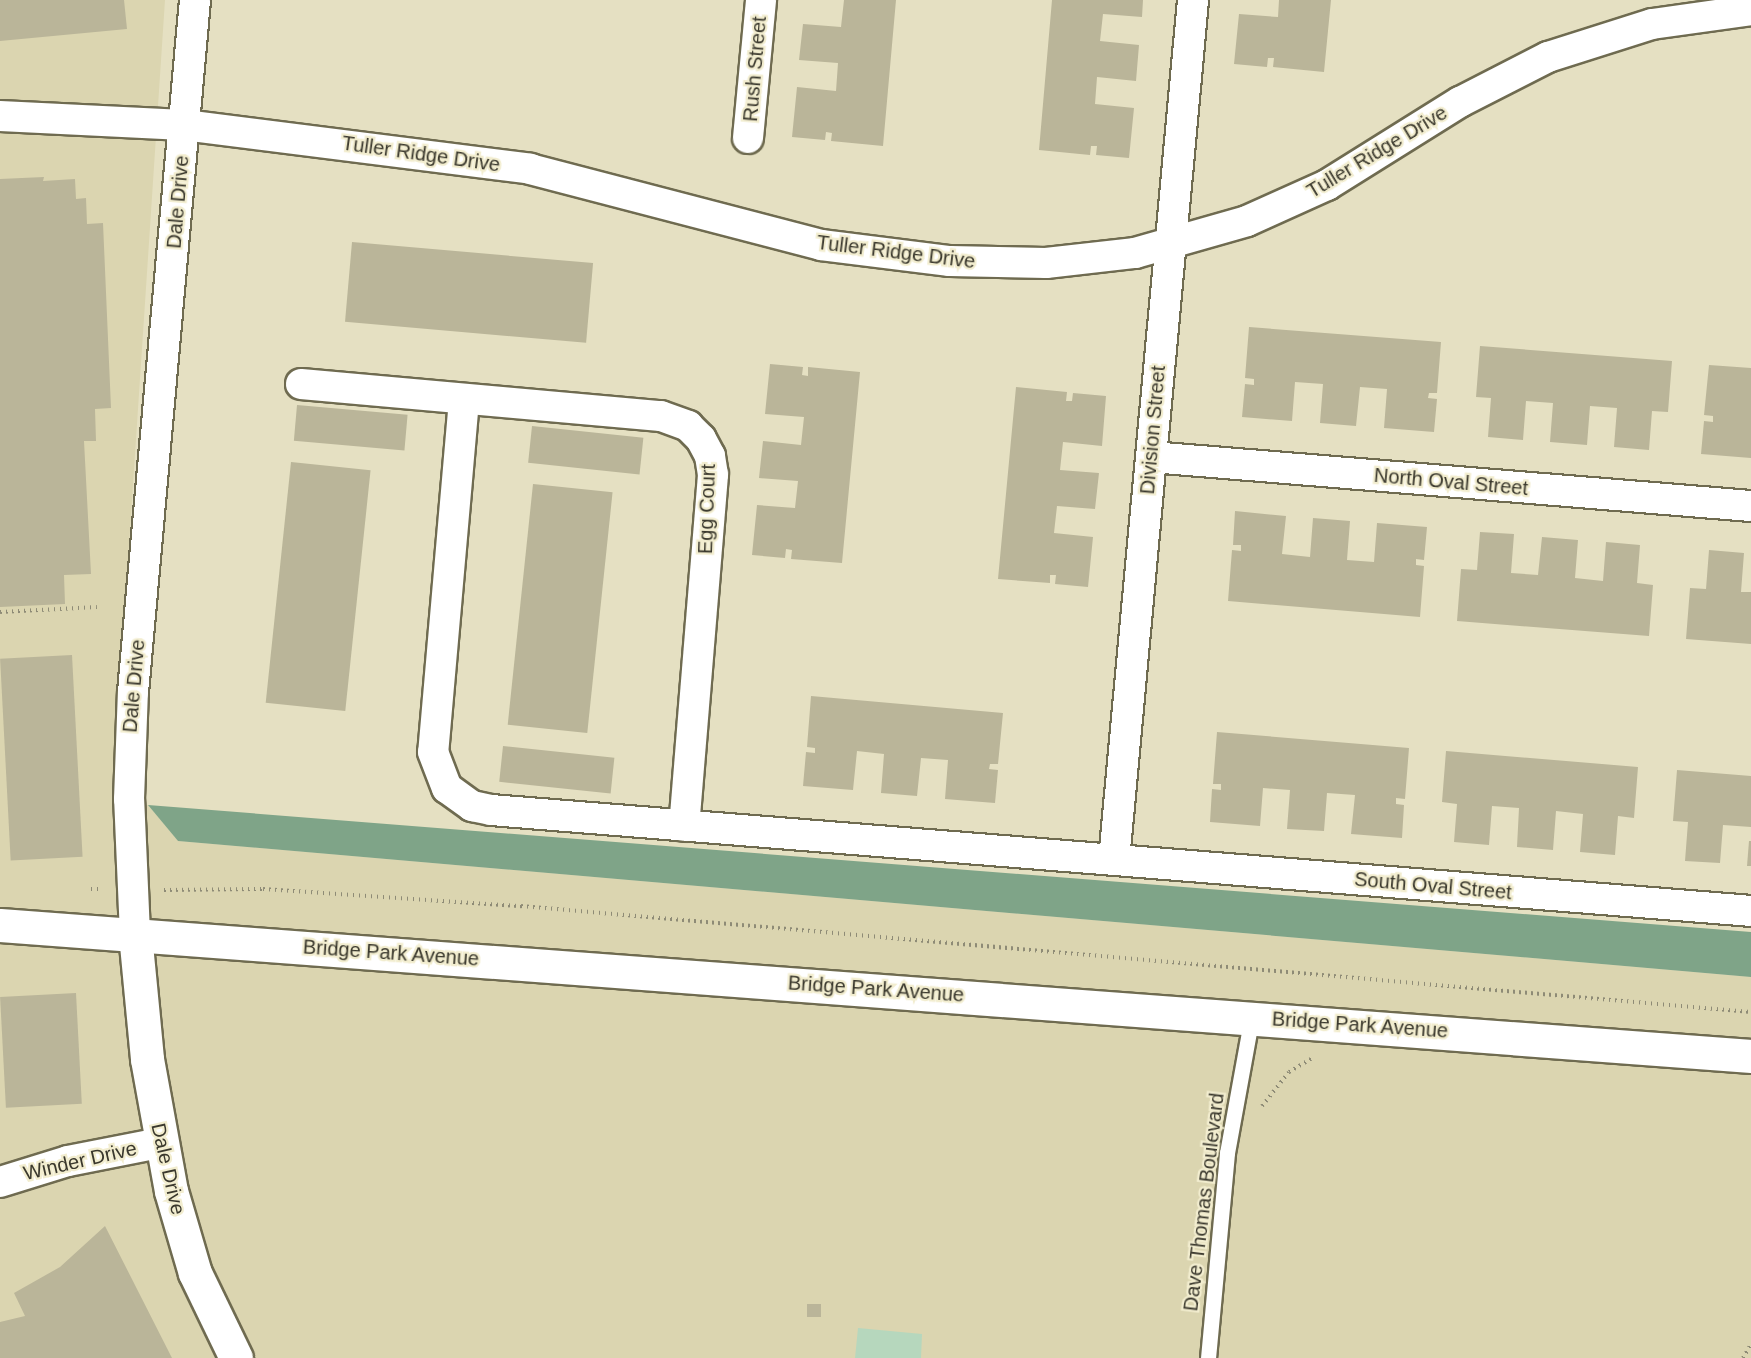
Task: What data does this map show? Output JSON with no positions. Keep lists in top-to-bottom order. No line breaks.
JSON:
{"streets":{"street":["Rush Street","Tuller Ridge Drive","Dale Drive","Division Street","North Oval Street","Egg Court","South Oval Street","Bridge Park Avenue","Winder Drive"],"lane":["Dave Thomas Boulevard"]},"crossings":[["Tuller Ridge Drive","Dale Drive"],["Tuller Ridge Drive","Division Street"],["Dale Drive","Bridge Park Avenue"],["Dale Drive","Winder Drive"],["Division Street","North Oval Street"],["Division Street","South Oval Street"],["Bridge Park Avenue","Dave Thomas Boulevard"]]}
